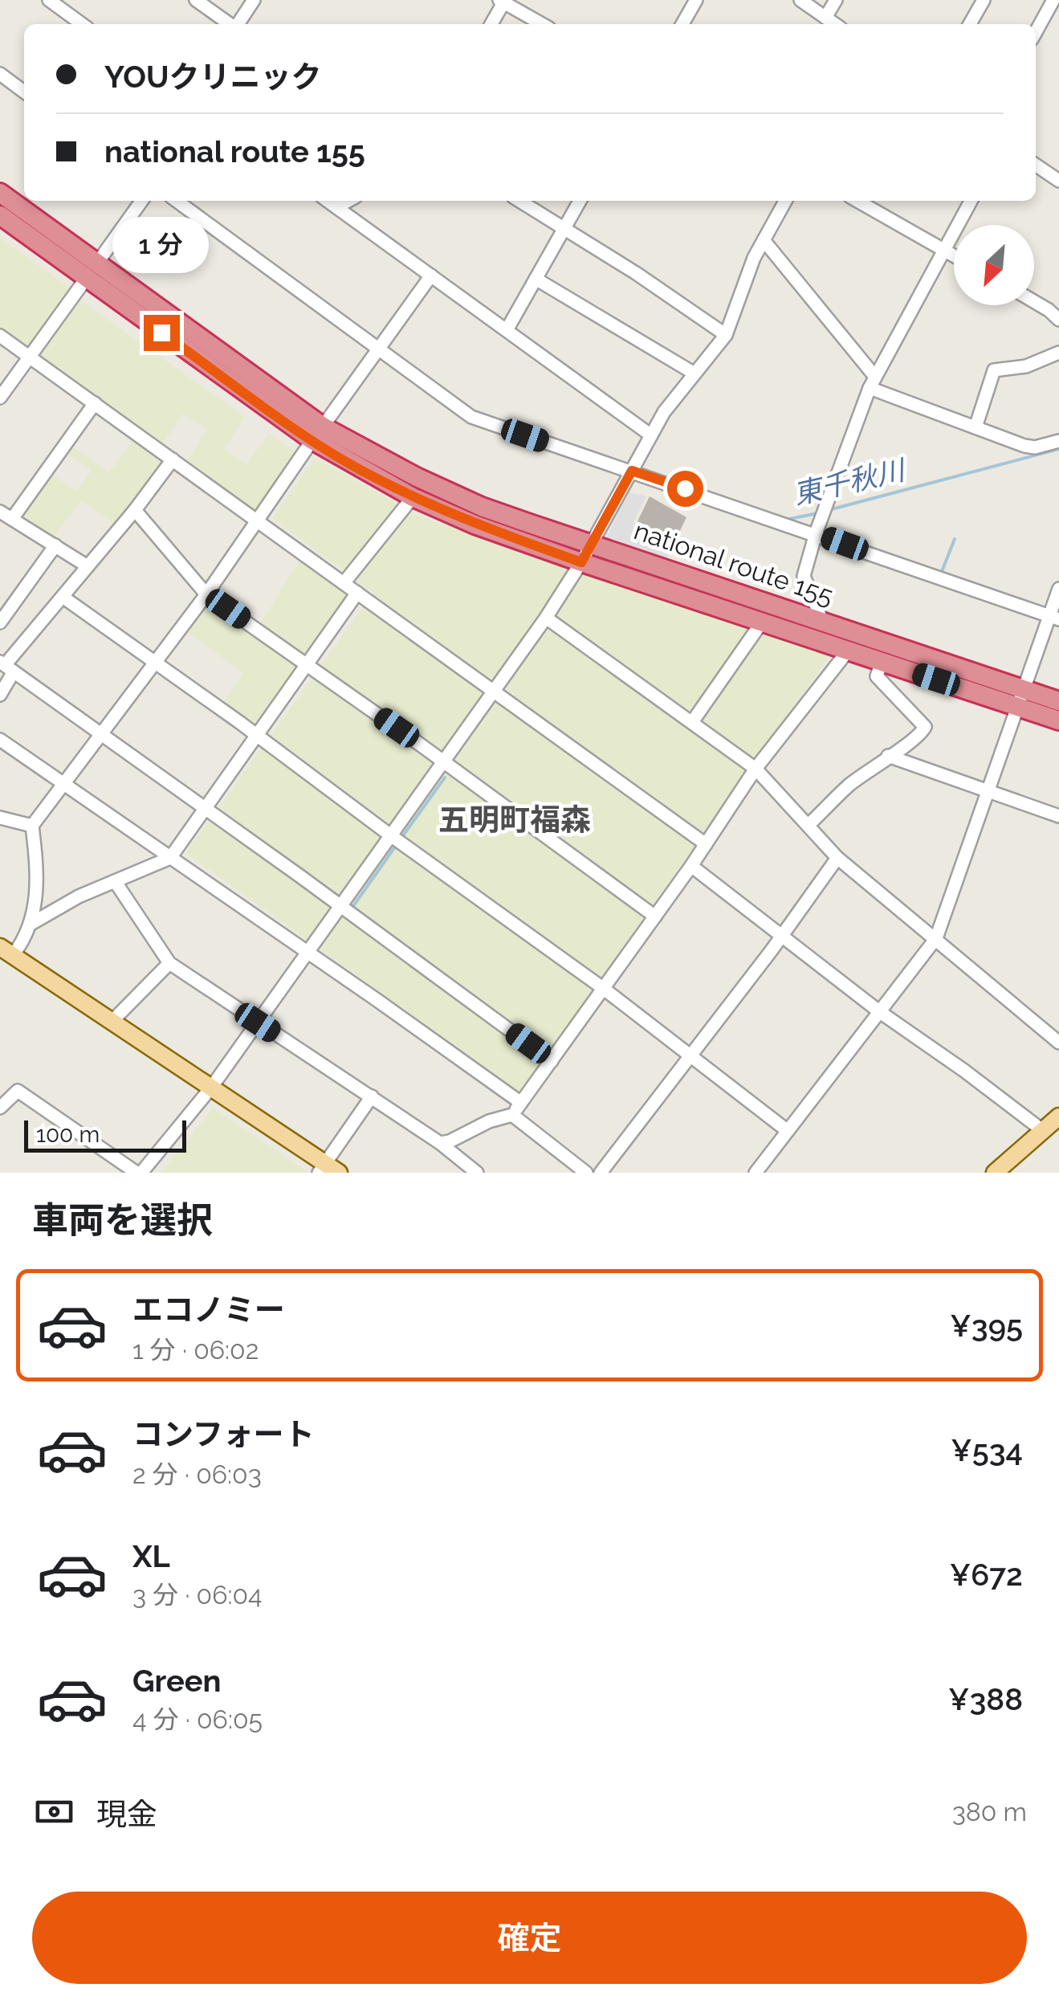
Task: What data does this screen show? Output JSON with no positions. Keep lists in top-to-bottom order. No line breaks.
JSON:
{"streets":{"highway":["national route 155"]},"districts":["五明町福森"],"water":["東千秋川"],"scale_bar":"100 m","north":"bottom left","page":{"banner":["YOUクリニック","national route 155"],"bubble":"1 分","scale":"100 m","heading":"車両を選択","list":[{"name":"エコノミー","note":"1 分 · 06:02","value":"¥395"},{"name":"コンフォート","note":"2 分 · 06:03","value":"¥534"},{"name":"XL","note":"3 分 · 06:04","value":"¥672"},{"name":"Green","note":"4 分 · 06:05","value":"¥388"}],"pay":["現金","380 m"],"buttons":"確定"}}
